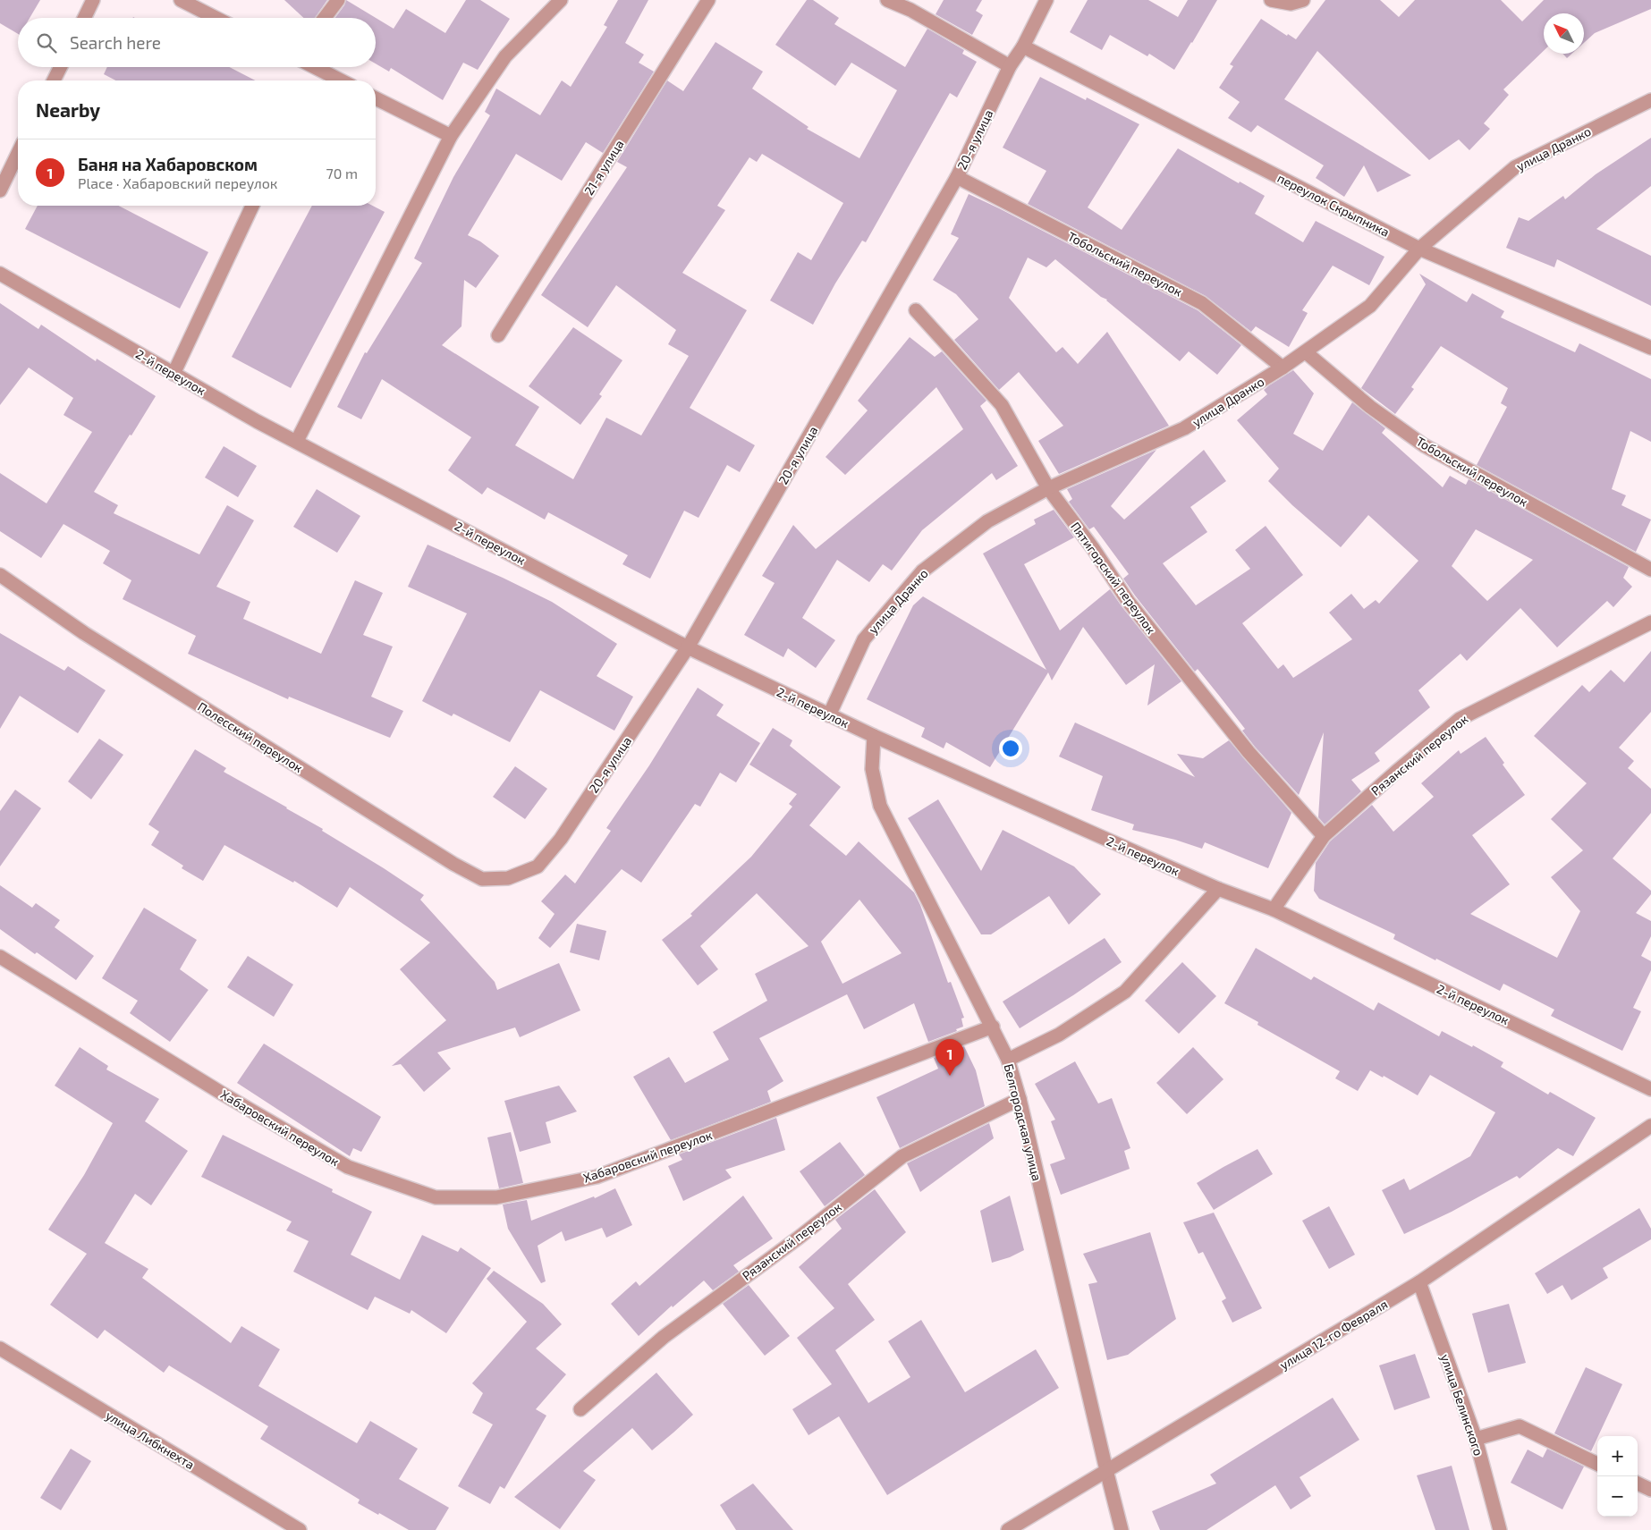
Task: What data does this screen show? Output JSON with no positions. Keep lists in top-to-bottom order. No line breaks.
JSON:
{"streets":{"street":["20-я улица","улица Дранко","21-я улица","переулок Скрыпника","Тобольский переулок","2-й переулок","Пятигорский переулок","Полесский переулок","Рязанский переулок","Белгородская улица","Хабаровский переулок","улица 12-го Февраля","улица Белинского","улица Либкнехта"]},"crossings":[["20-я улица","переулок Скрыпника"],["20-я улица","Тобольский переулок"],["20-я улица","2-й переулок"],["20-я улица","Полесский переулок"],["улица Дранко","переулок Скрыпника"],["улица Дранко","Тобольский переулок"],["улица Дранко","2-й переулок"],["улица Дранко","Пятигорский переулок"],["2-й переулок","Рязанский переулок"],["2-й переулок","Белгородская улица"],["Пятигорский переулок","Рязанский переулок"],["Рязанский переулок","Белгородская улица"],["Белгородская улица","Хабаровский переулок"],["Белгородская улица","улица 12-го Февраля"],["улица 12-го Февраля","улица Белинского"]],"north":"top left","page":{"search":"Search here","heading":"Nearby","list":[{"mark":"1","name":"Баня на Хабаровском","note":"Place · Хабаровский переулок","value":"70 m"}],"pins":"1","map_buttons":["+","−"]}}
